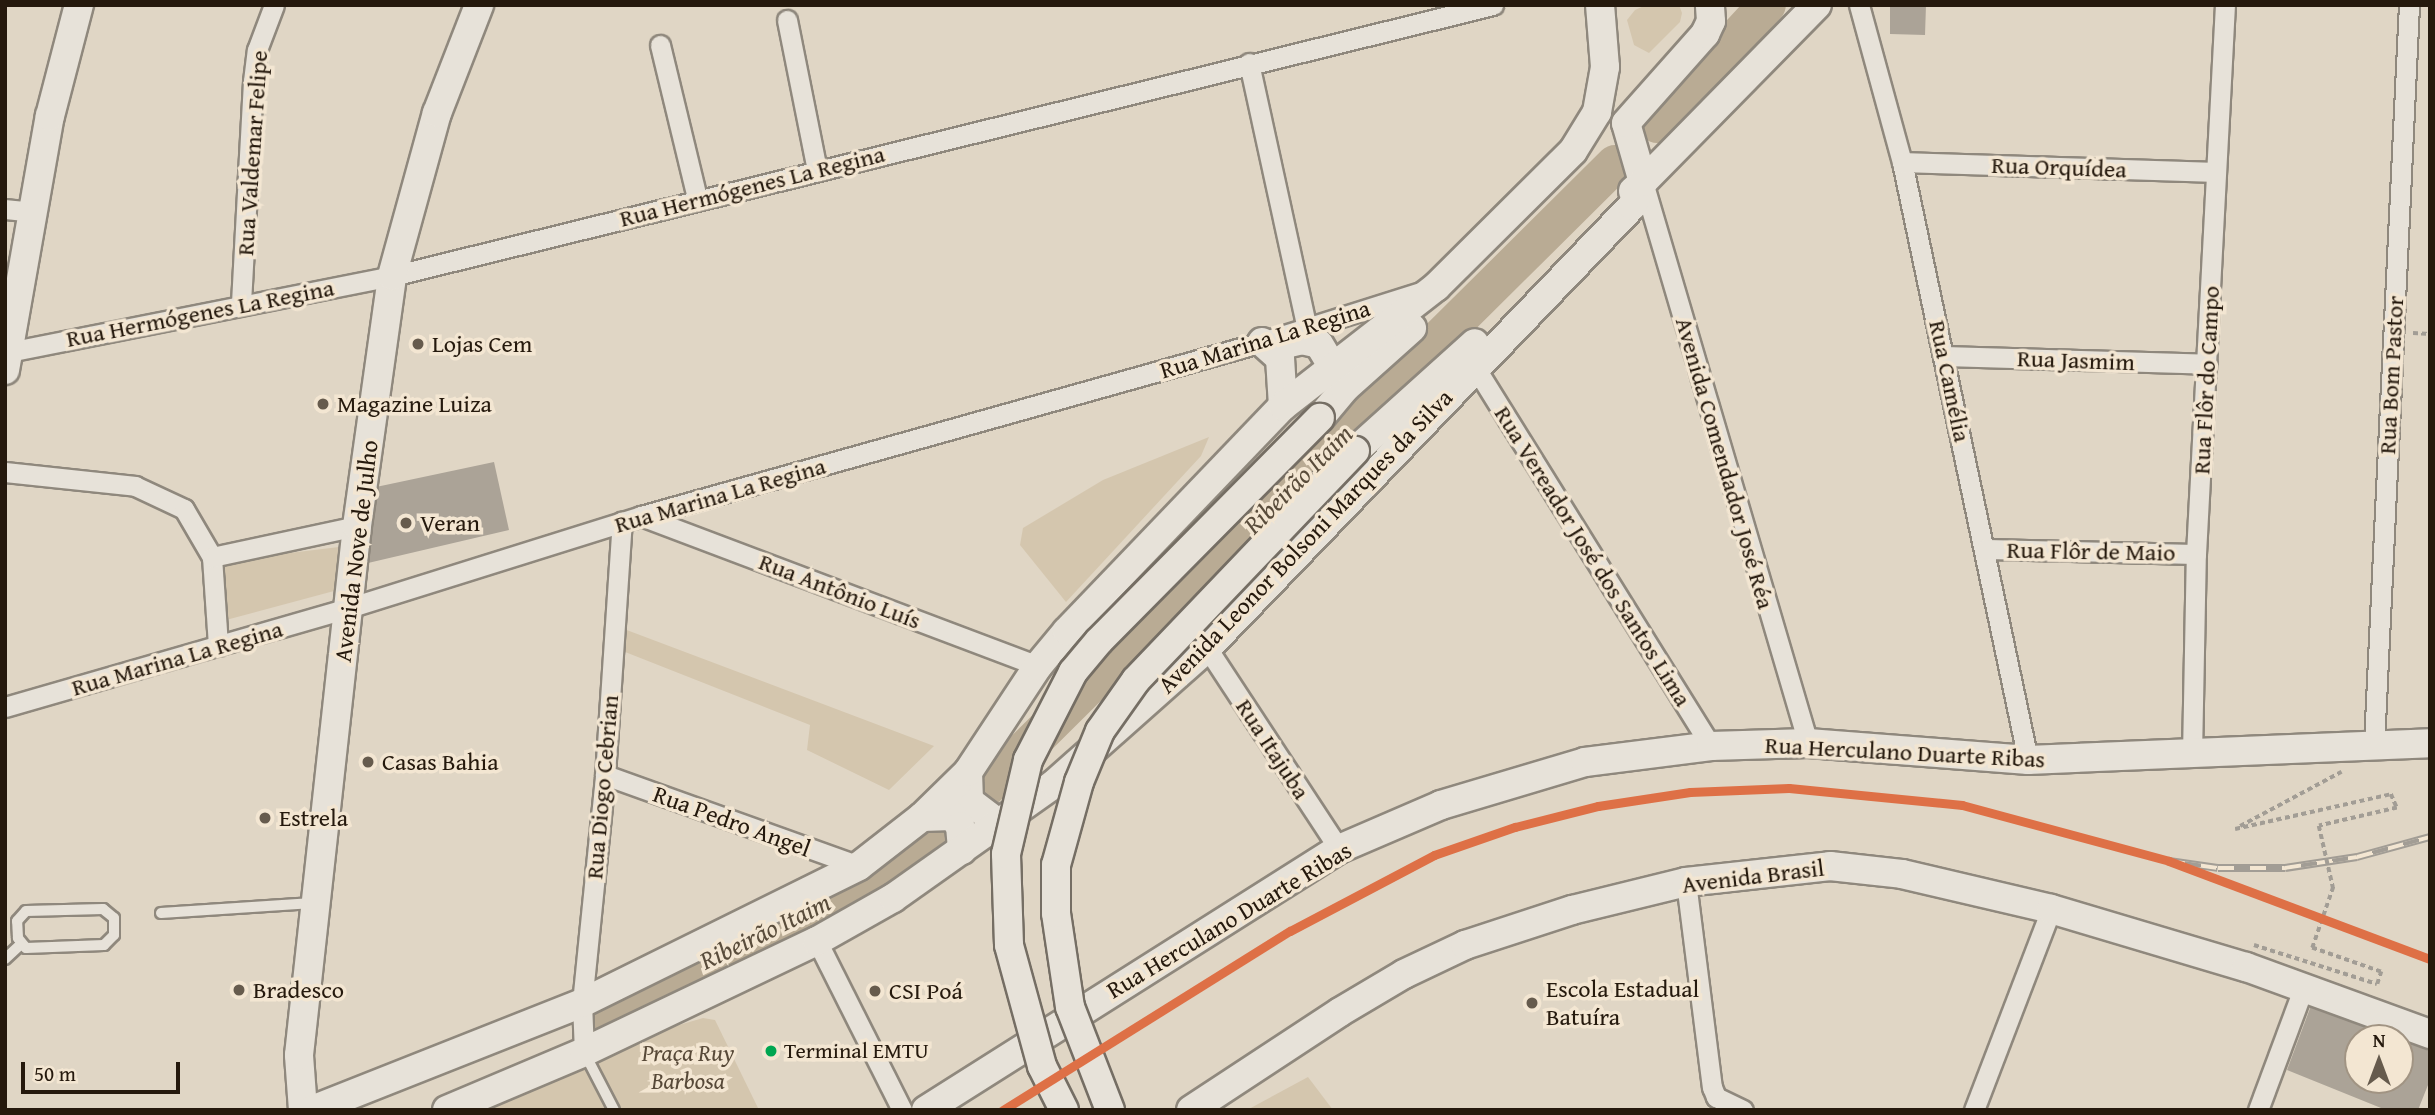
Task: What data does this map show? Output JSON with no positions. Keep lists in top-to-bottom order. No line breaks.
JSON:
{"streets":{"main road":["Avenida Leonor Bolsoni Marques da Silva","Avenida Nove de Julho","Rua Herculano Duarte Ribas","Avenida Brasil"],"street":["Rua Valdemar Felipe","Rua Orquídea","Rua Hermógenes La Regina","Rua Marina La Regina","Rua Jasmim","Rua Bom Pastor","Rua Flôr do Campo","Rua Camélia","Avenida Comendador José Réa","Rua Flôr de Maio","Rua Vereador José dos Santos Lima","Rua Antônio Luís","Rua Itajuba","Rua Diogo Cebrian","Rua Pedro Angel"]},"crossings":[["Rua Valdemar Felipe","Rua Hermógenes La Regina"],["Rua Orquídea","Rua Flôr do Campo"],["Rua Orquídea","Rua Camélia"],["Rua Hermógenes La Regina","Avenida Nove de Julho"],["Rua Marina La Regina","Avenida Nove de Julho"],["Rua Marina La Regina","Rua Antônio Luís"],["Rua Marina La Regina","Rua Diogo Cebrian"],["Rua Jasmim","Rua Flôr do Campo"],["Rua Jasmim","Rua Camélia"],["Rua Bom Pastor","Rua Herculano Duarte Ribas"],["Rua Flôr do Campo","Rua Flôr de Maio"],["Rua Flôr do Campo","Rua Herculano Duarte Ribas"],["Rua Camélia","Rua Flôr de Maio"],["Rua Camélia","Rua Herculano Duarte Ribas"],["Avenida Comendador José Réa","Avenida Leonor Bolsoni Marques da Silva"],["Avenida Comendador José Réa","Rua Herculano Duarte Ribas"],["Avenida Leonor Bolsoni Marques da Silva","Rua Vereador José dos Santos Lima"],["Avenida Leonor Bolsoni Marques da Silva","Rua Itajuba"],["Avenida Leonor Bolsoni Marques da Silva","Rua Diogo Cebrian"],["Rua Vereador José dos Santos Lima","Rua Herculano Duarte Ribas"],["Rua Antônio Luís","Rua Diogo Cebrian"],["Rua Itajuba","Rua Herculano Duarte Ribas"],["Rua Diogo Cebrian","Rua Pedro Angel"]],"water":["Ribeirão Itaim"],"parks":["Praça Ruy Barbosa"],"places":["Lojas Cem","Magazine Luiza","Veran","Casas Bahia","Estrela","Bradesco","CSI Poá","Escola Estadual Batuíra","Terminal EMTU"],"scale_bar":"50 m","north":"top"}
